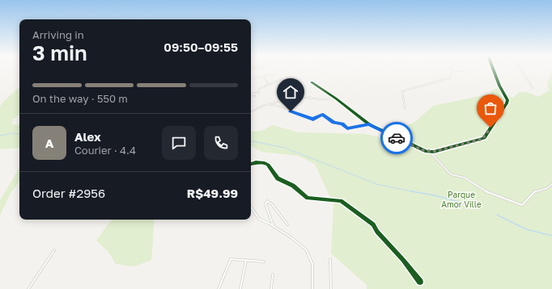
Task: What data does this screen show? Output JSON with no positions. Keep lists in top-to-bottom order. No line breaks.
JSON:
{"parks":["Parque Amor Ville"],"page":{"heading":["3 min","Arriving in","09:50–09:55"],"panel":["Alex","Courier · 4.4","Order #2956","R$49.99"],"bar":"On the way · 550 m","round":"A"}}
